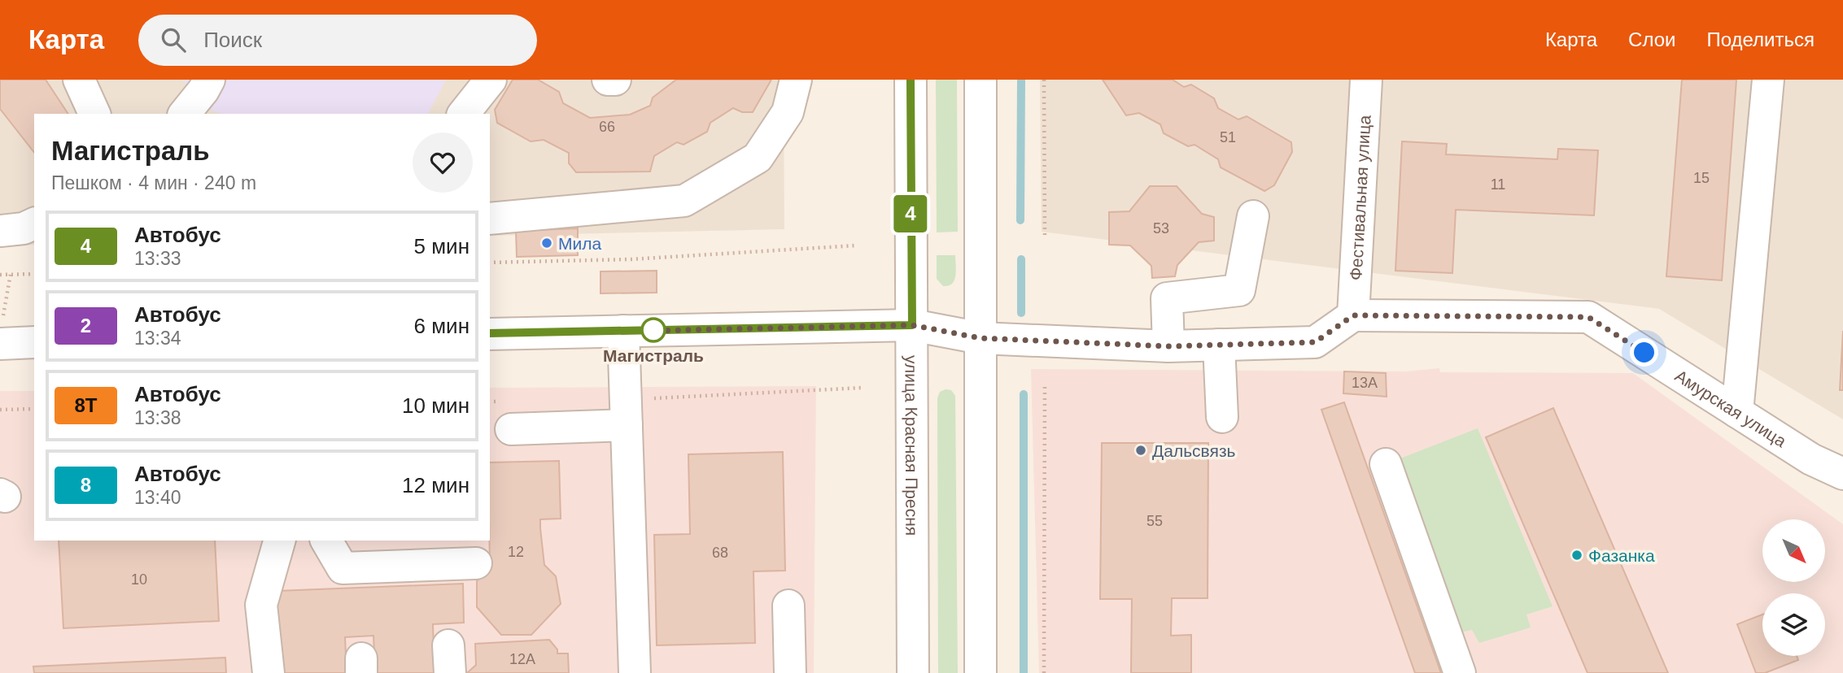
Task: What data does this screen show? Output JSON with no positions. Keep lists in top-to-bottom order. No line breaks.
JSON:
{"streets":{"street":["Фестивальная улица","Амурская улица","улица Красная Пресня"]},"crossings":[["Фестивальная улица","Амурская улица"]],"places":["Мила","Магистраль","Дальсвязь","Фазанка"],"lines":["bus line 4"],"house_numbers":["66","51","15","11","53","13А","55","12","68","10","12А"],"north":"bottom right","page":{"header":"Карта","search":"Поиск","nav":["Карта","Слои","Поделиться"],"on_map":"4","heading":["Магистраль","Пешком · 4 мин · 240 m"],"list":[{"mark":"4","name":"Автобус","note":"13:33","value":"5 мин"},{"mark":"2","name":"Автобус","note":"13:34","value":"6 мин"},{"mark":"8Т","name":"Автобус","note":"13:38","value":"10 мин"},{"mark":"8","name":"Автобус","note":"13:40","value":"12 мин"}]}}
